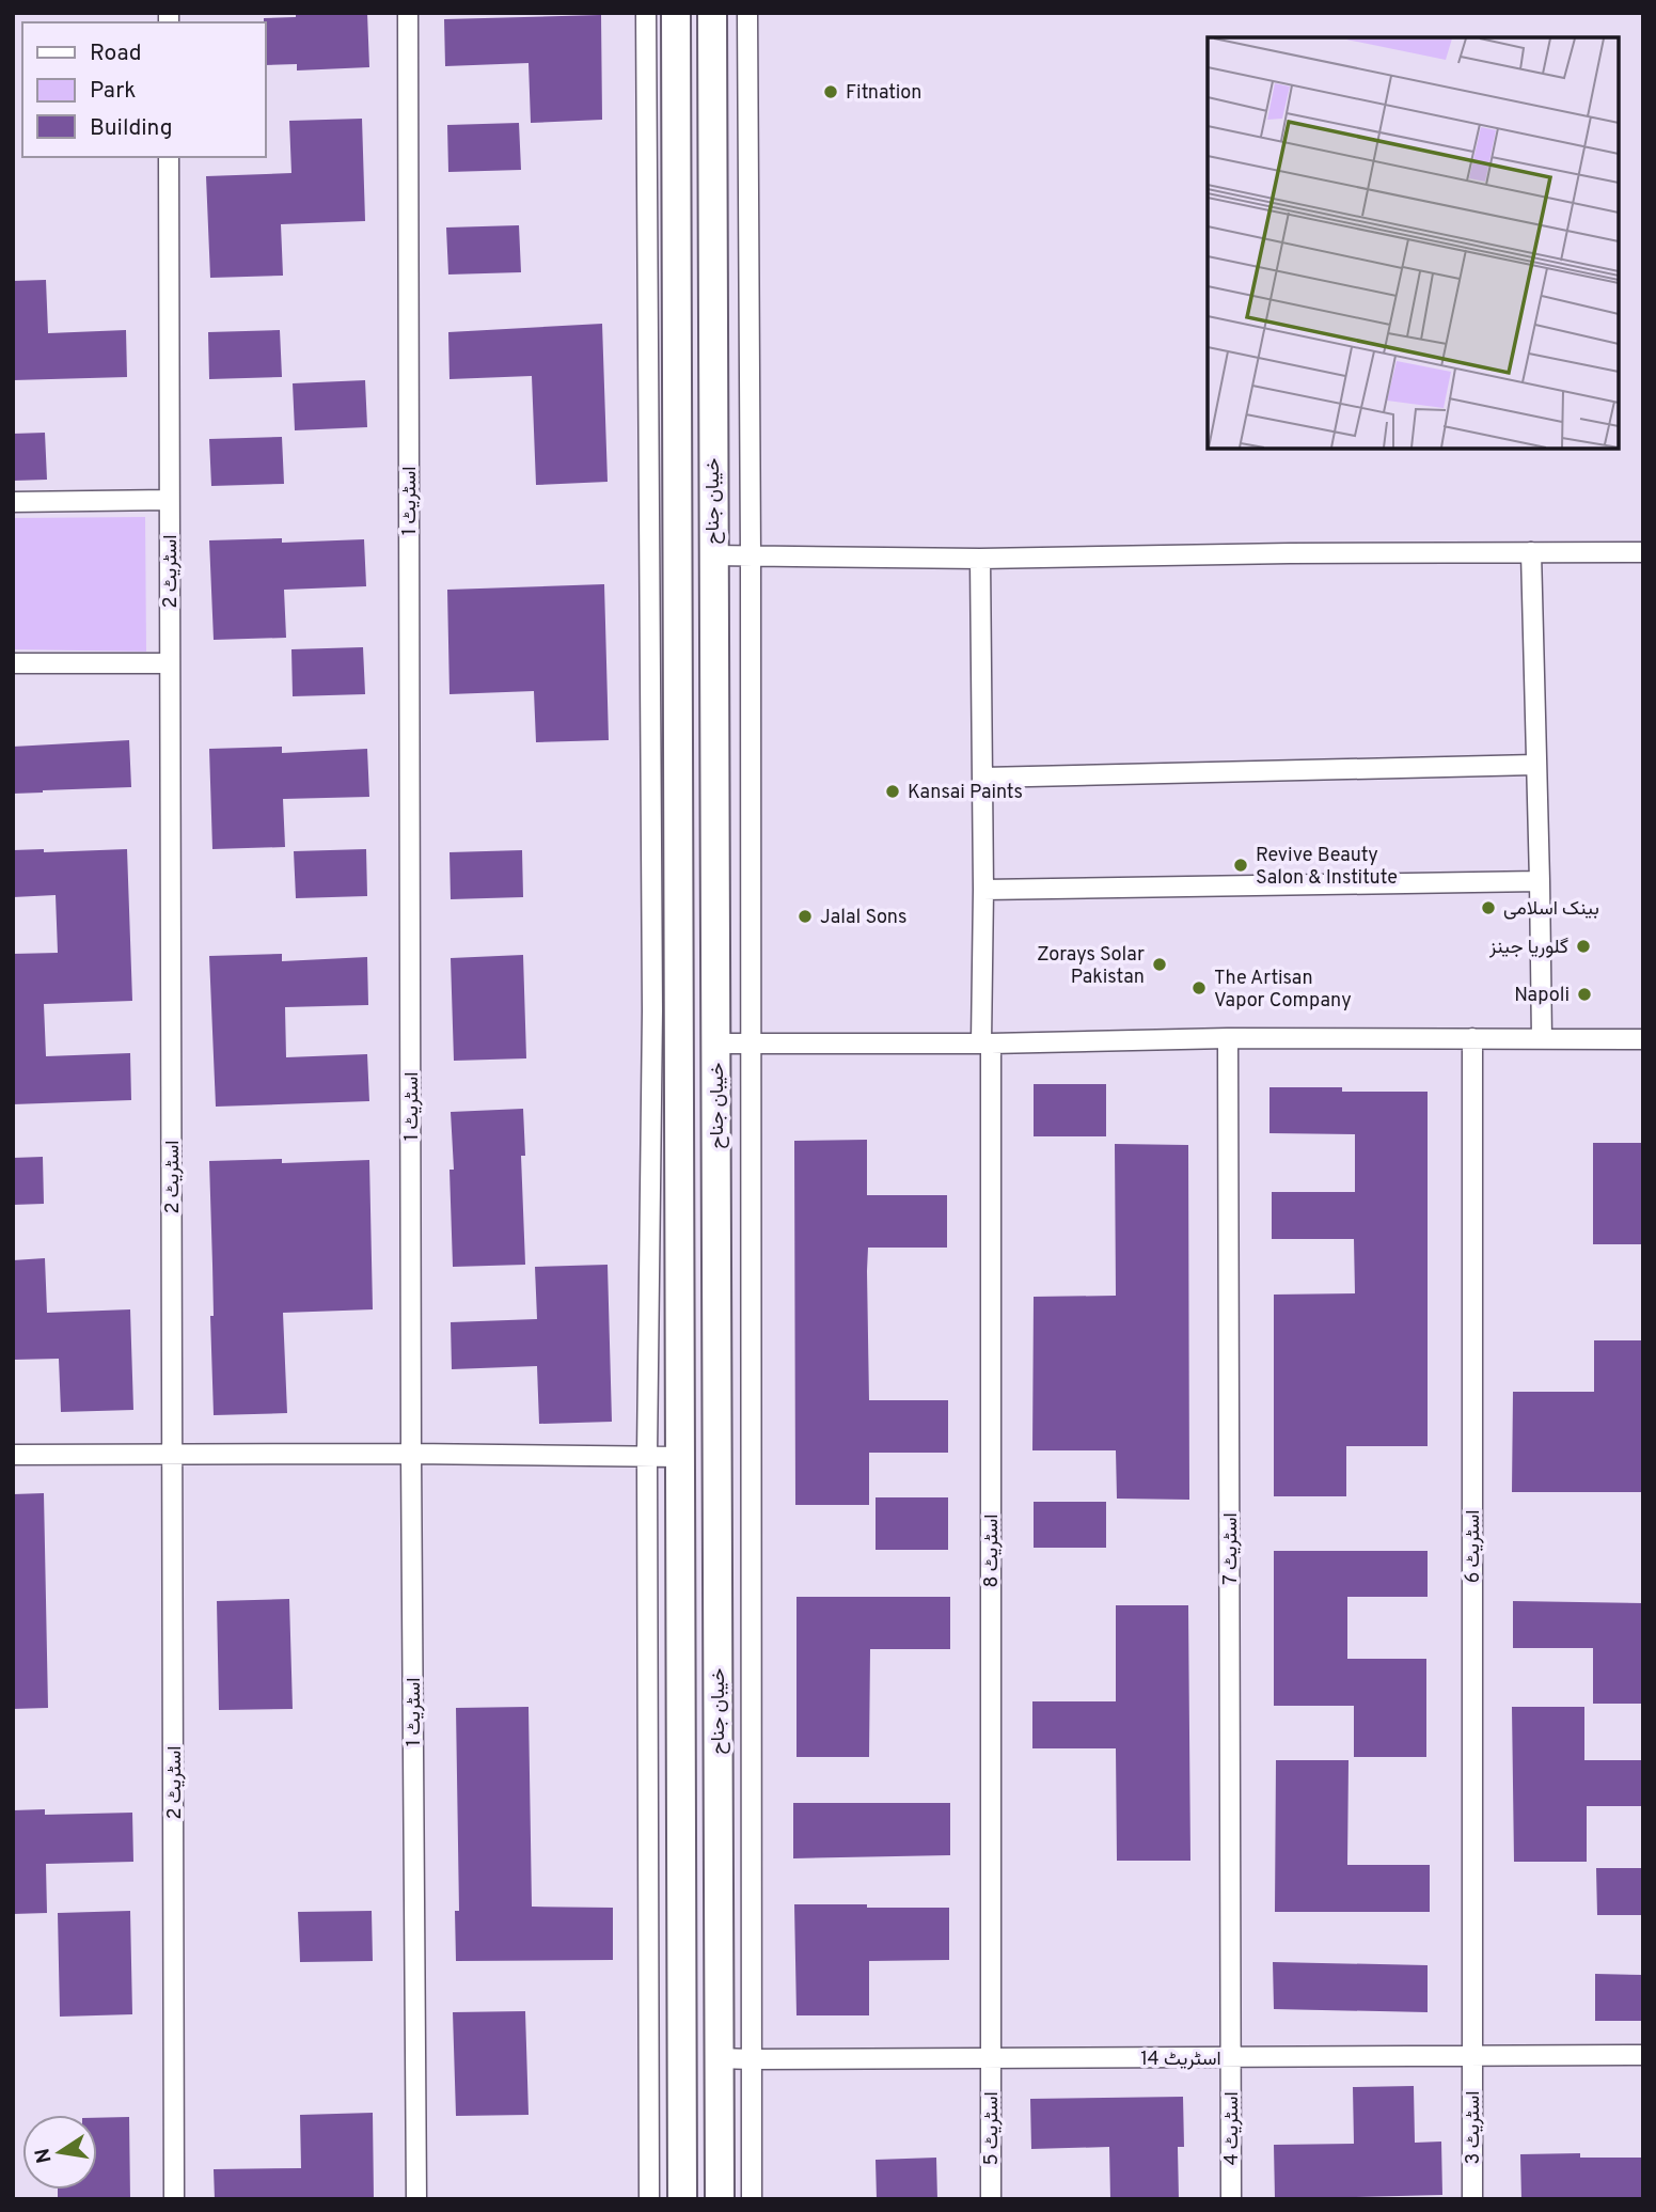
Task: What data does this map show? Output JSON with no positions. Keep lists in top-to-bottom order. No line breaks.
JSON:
{"streets":{"main road":["خیبان جناح"],"street":["اسٹریٹ 1","اسٹریٹ 2","اسٹریٹ 6","اسٹریٹ 7","اسٹریٹ 8","اسٹریٹ 14","اسٹریٹ 3","اسٹریٹ 5","اسٹریٹ 4"]},"crossings":[["خیبان جناح","اسٹریٹ 14"],["اسٹریٹ 6","اسٹریٹ 14"],["اسٹریٹ 6","اسٹریٹ 3"],["اسٹریٹ 7","اسٹریٹ 14"],["اسٹریٹ 7","اسٹریٹ 4"],["اسٹریٹ 8","اسٹریٹ 14"],["اسٹریٹ 8","اسٹریٹ 5"],["اسٹریٹ 14","اسٹریٹ 3"],["اسٹریٹ 14","اسٹریٹ 5"],["اسٹریٹ 14","اسٹریٹ 4"]],"places":["Fitnation","Kansai Paints","Revive Beauty Salon & Institute","بینک اسلامی","Jalal Sons","گلوریا جینز","Zorays Solar Pakistan","The Artisan Vapor Company","Napoli"],"legend":["Road","Park","Building"],"north":"left"}
